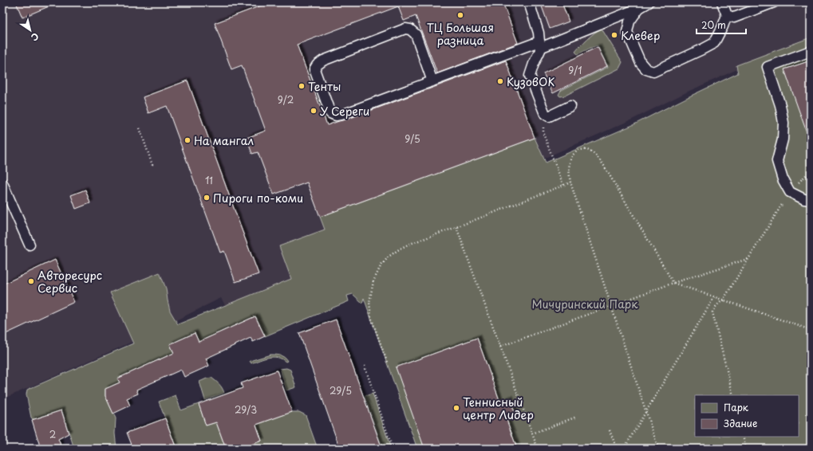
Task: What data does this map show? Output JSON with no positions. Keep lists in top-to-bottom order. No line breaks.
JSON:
{"parks":["Мичуринский Парк"],"places":["ТЦ Большая разница","Клевер","КузовОК","Тенты","У Сереги","На мангал","Пироги по-коми","Авторесурс Сервис","Теннисный центр Лидер"],"house_numbers":["9/1","9/2","9/5","11","29/5","29/3","2"],"legend":["Парк","Здание"],"scale_bar":"20 m","north":"bottom right"}
